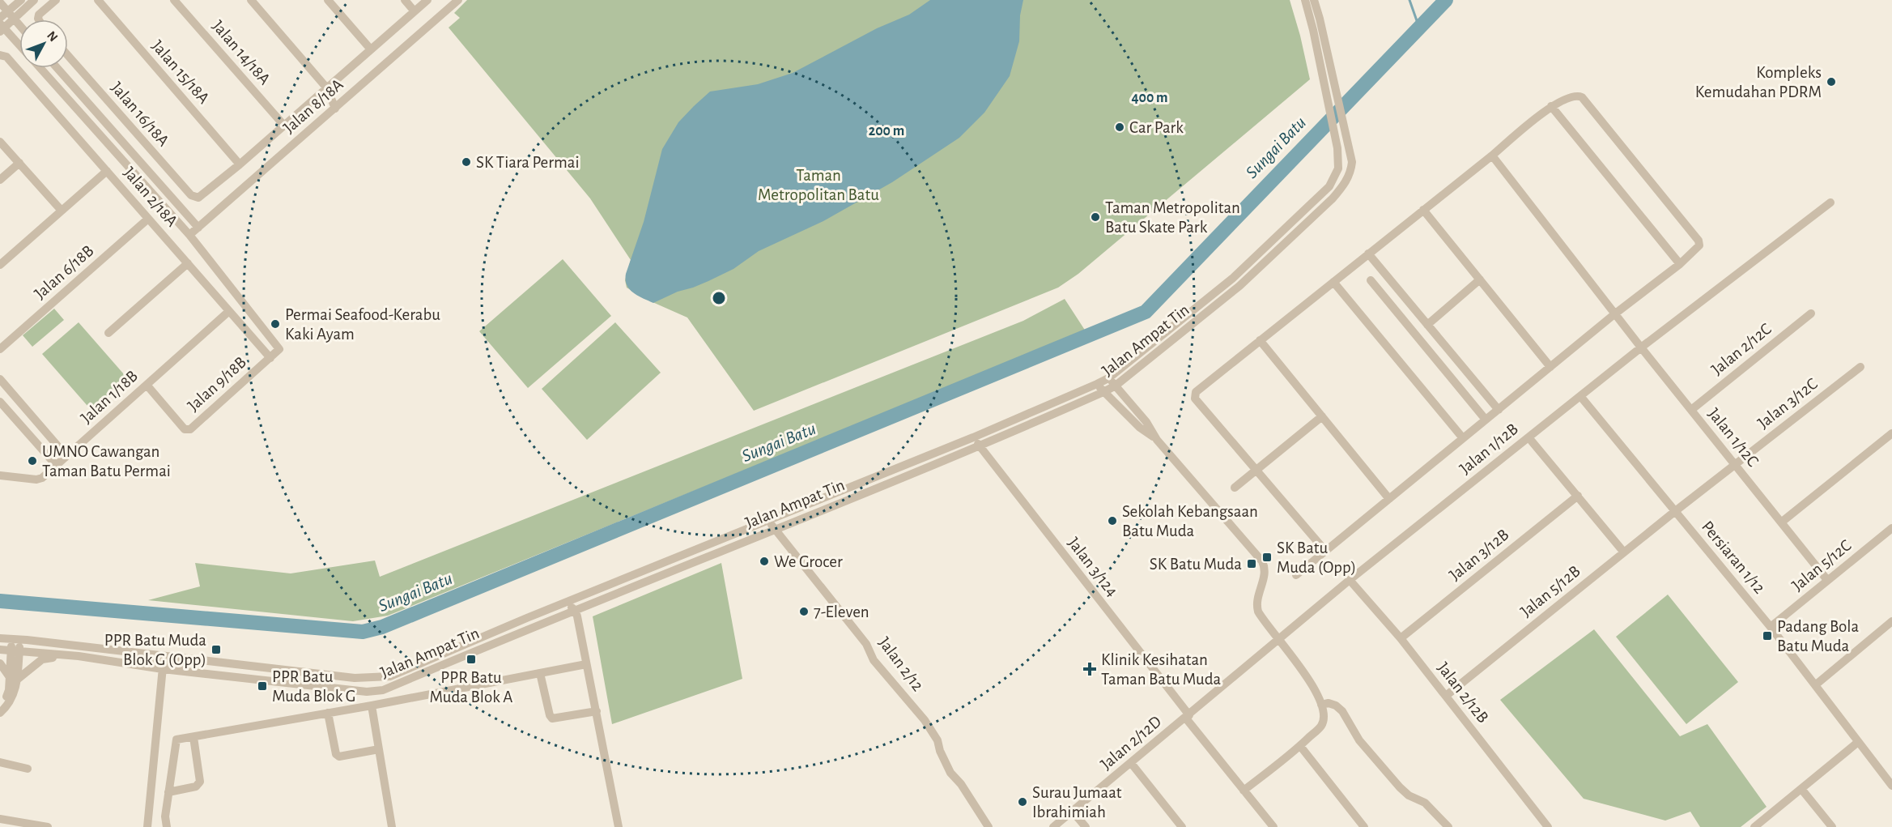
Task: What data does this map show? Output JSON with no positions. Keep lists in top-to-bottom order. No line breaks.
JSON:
{"streets":{"street":["Jalan 14/18A","Jalan 15/18A","Jalan 8/18A","Jalan 16/18A","Jalan 2/18A","Jalan 6/18B","Jalan Ampat Tin","Jalan 2/12C","Jalan 9/18B","Jalan 1/18B","Jalan 3/12C","Jalan 1/12C","Jalan 1/12B","Jalan 3/12B","Persiaran 1/12","Jalan 5/12C","Jalan 3/124","Jalan 5/12B","Jalan 2/12","Jalan 2/12B","Jalan 2/12D"]},"crossings":[["Jalan 15/18A","Jalan 16/18A"],["Jalan 8/18A","Jalan 2/18A"],["Jalan 2/18A","Jalan 6/18B"],["Jalan 2/18A","Jalan 9/18B"],["Jalan 2/18A","Jalan 1/18B"],["Jalan Ampat Tin","Jalan 3/124"],["Jalan Ampat Tin","Jalan 2/12"],["Jalan 2/12C","Jalan 1/12C"],["Jalan 9/18B","Jalan 1/18B"],["Jalan 3/12C","Jalan 1/12C"],["Jalan 3/12C","Persiaran 1/12"],["Jalan 3/12C","Jalan 5/12B"],["Jalan 1/12C","Jalan 1/12B"],["Jalan 1/12C","Jalan 5/12C"],["Jalan 1/12B","Persiaran 1/12"],["Jalan 1/12B","Jalan 3/124"],["Jalan 1/12B","Jalan 2/12B"],["Jalan 1/12B","Jalan 2/12D"],["Jalan 3/12B","Jalan 2/12B"],["Persiaran 1/12","Jalan 5/12C"],["Persiaran 1/12","Jalan 5/12B"],["Jalan 3/124","Jalan 2/12D"],["Jalan 5/12B","Jalan 2/12B"]],"water":["Sungai Batu"],"parks":["Taman Metropolitan Batu"],"places":{"other":["Kompleks Kemudahan PDRM","Car Park","SK Tiara Permai","Taman Metropolitan Batu Skate Park","Permai Seafood-Kerabu Kaki Ayam","UMNO Cawangan Taman Batu Permai","Sekolah Kebangsaan Batu Muda","We Grocer","7-Eleven","Surau Jumaat Ibrahimiah"],"transit":["SK Batu Muda (Opp)","SK Batu Muda","Padang Bola Batu Muda","PPR Batu Muda Blok G (Opp)","PPR Batu Muda Blok A","PPR Batu Muda Blok G"],"health":["Klinik Kesihatan Taman Batu Muda"]},"north":"top right","rings":["400 m","200 m"]}
